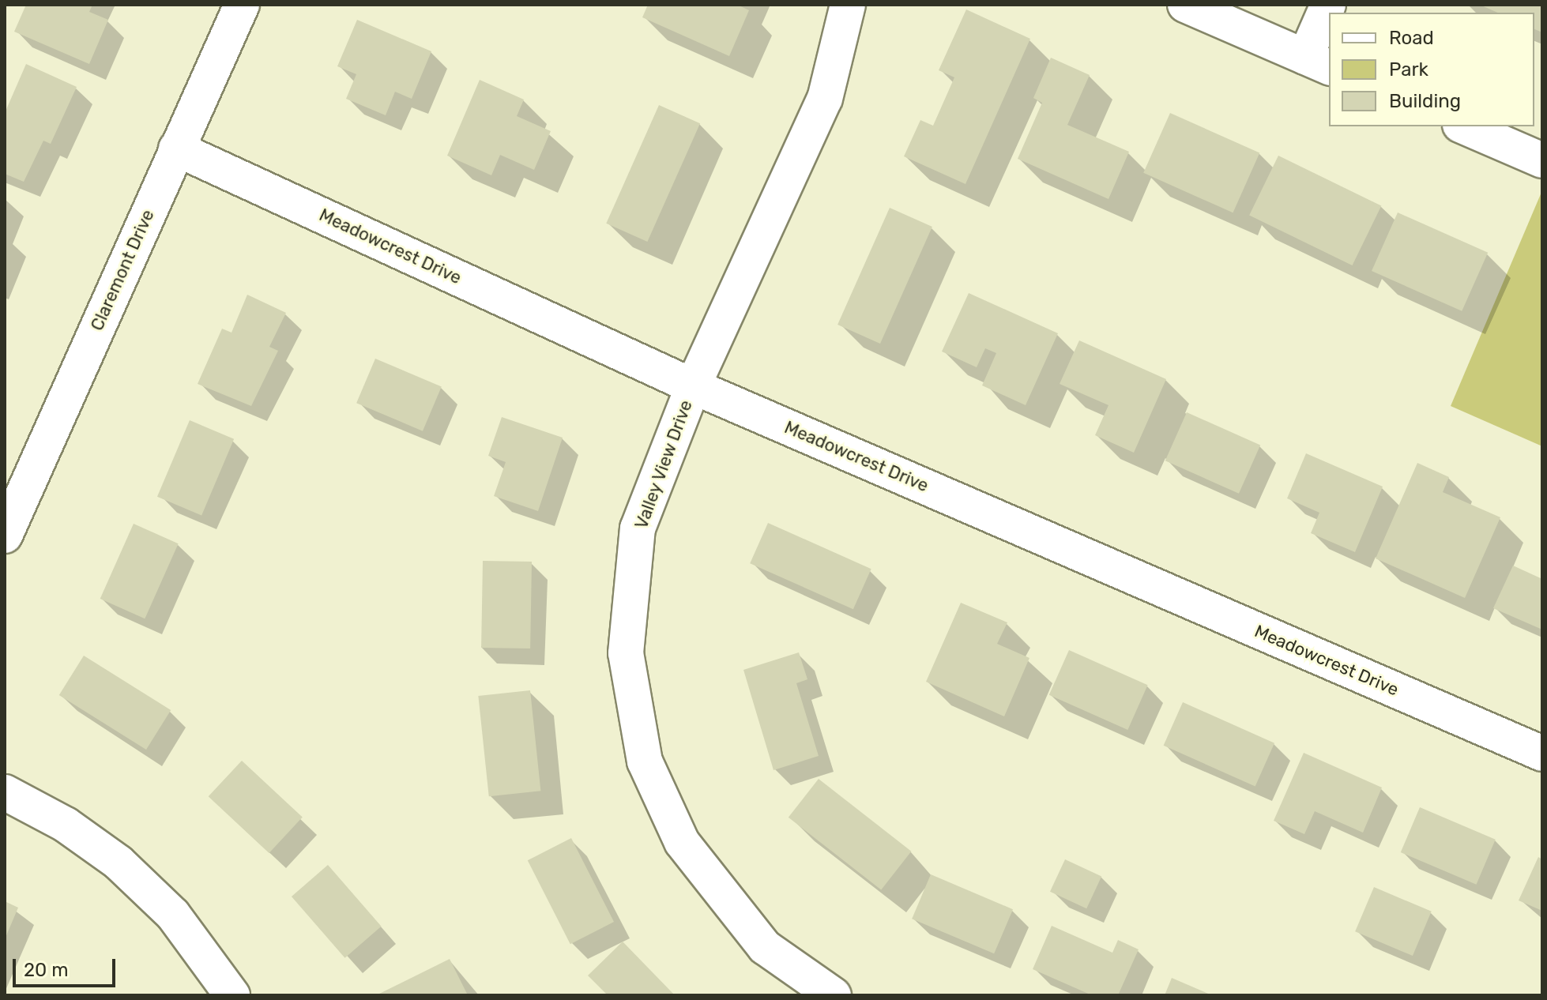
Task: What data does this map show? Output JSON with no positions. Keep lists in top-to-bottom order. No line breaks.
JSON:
{"streets":{"street":["Meadowcrest Drive","Claremont Drive","Valley View Drive"]},"crossings":[["Meadowcrest Drive","Claremont Drive"],["Meadowcrest Drive","Valley View Drive"]],"legend":["Road","Park","Building"],"scale_bar":"20 m"}
